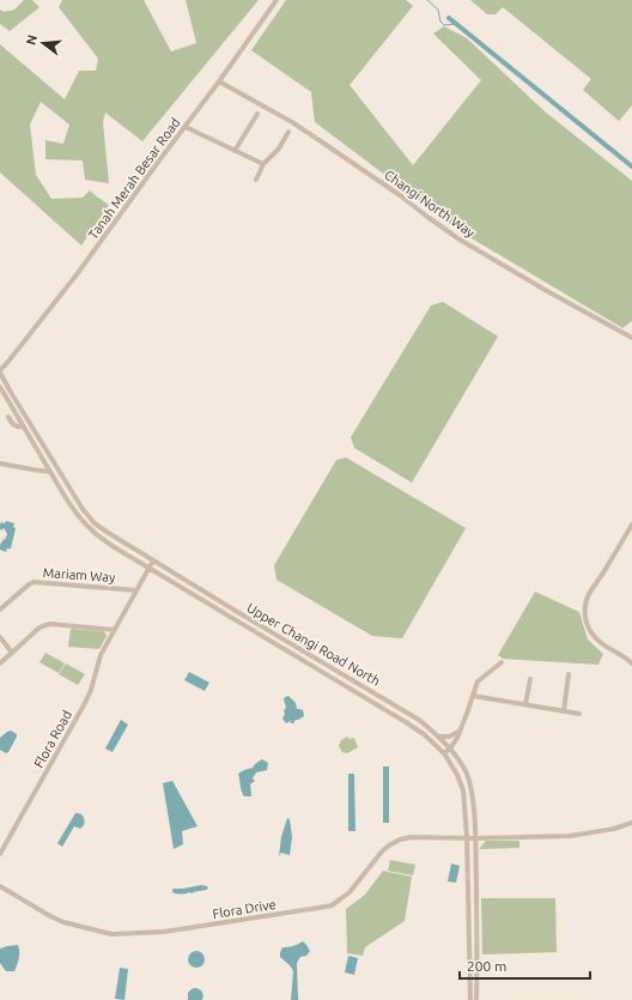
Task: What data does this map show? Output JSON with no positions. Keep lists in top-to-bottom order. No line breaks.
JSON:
{"streets":{"street":["Tanah Merah Besar Road","Changi North Way","Mariam Way","Upper Changi Road North","Flora Road","Flora Drive"]},"crossings":[["Tanah Merah Besar Road","Changi North Way"],["Tanah Merah Besar Road","Upper Changi Road North"],["Upper Changi Road North","Flora Drive"]],"scale_bar":"200 m","north":"left"}
